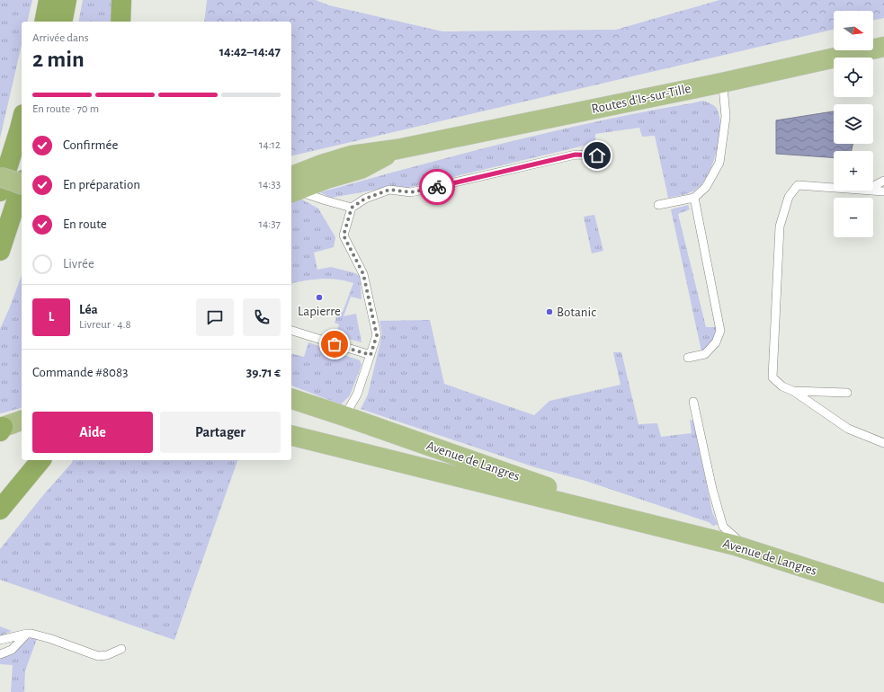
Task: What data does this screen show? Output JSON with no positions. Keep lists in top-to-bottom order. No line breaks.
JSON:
{"streets":{"main road":["Routes d'Is-sur-Tille","Avenue de Langres"]},"places":["Lapierre","Botanic"],"north":"right","page":{"map_buttons":["+","−"],"heading":["2 min","Arrivée dans","14:42–14:47"],"panel":["Léa","Livreur · 4.8","Commande #8083","39.71 €"],"bar":"En route · 70 m","list":[["Confirmée","14:12"],["En préparation","14:33"],["En route","14:37"],"Livrée"],"round":"L","buttons":["Aide","Partager"]}}
